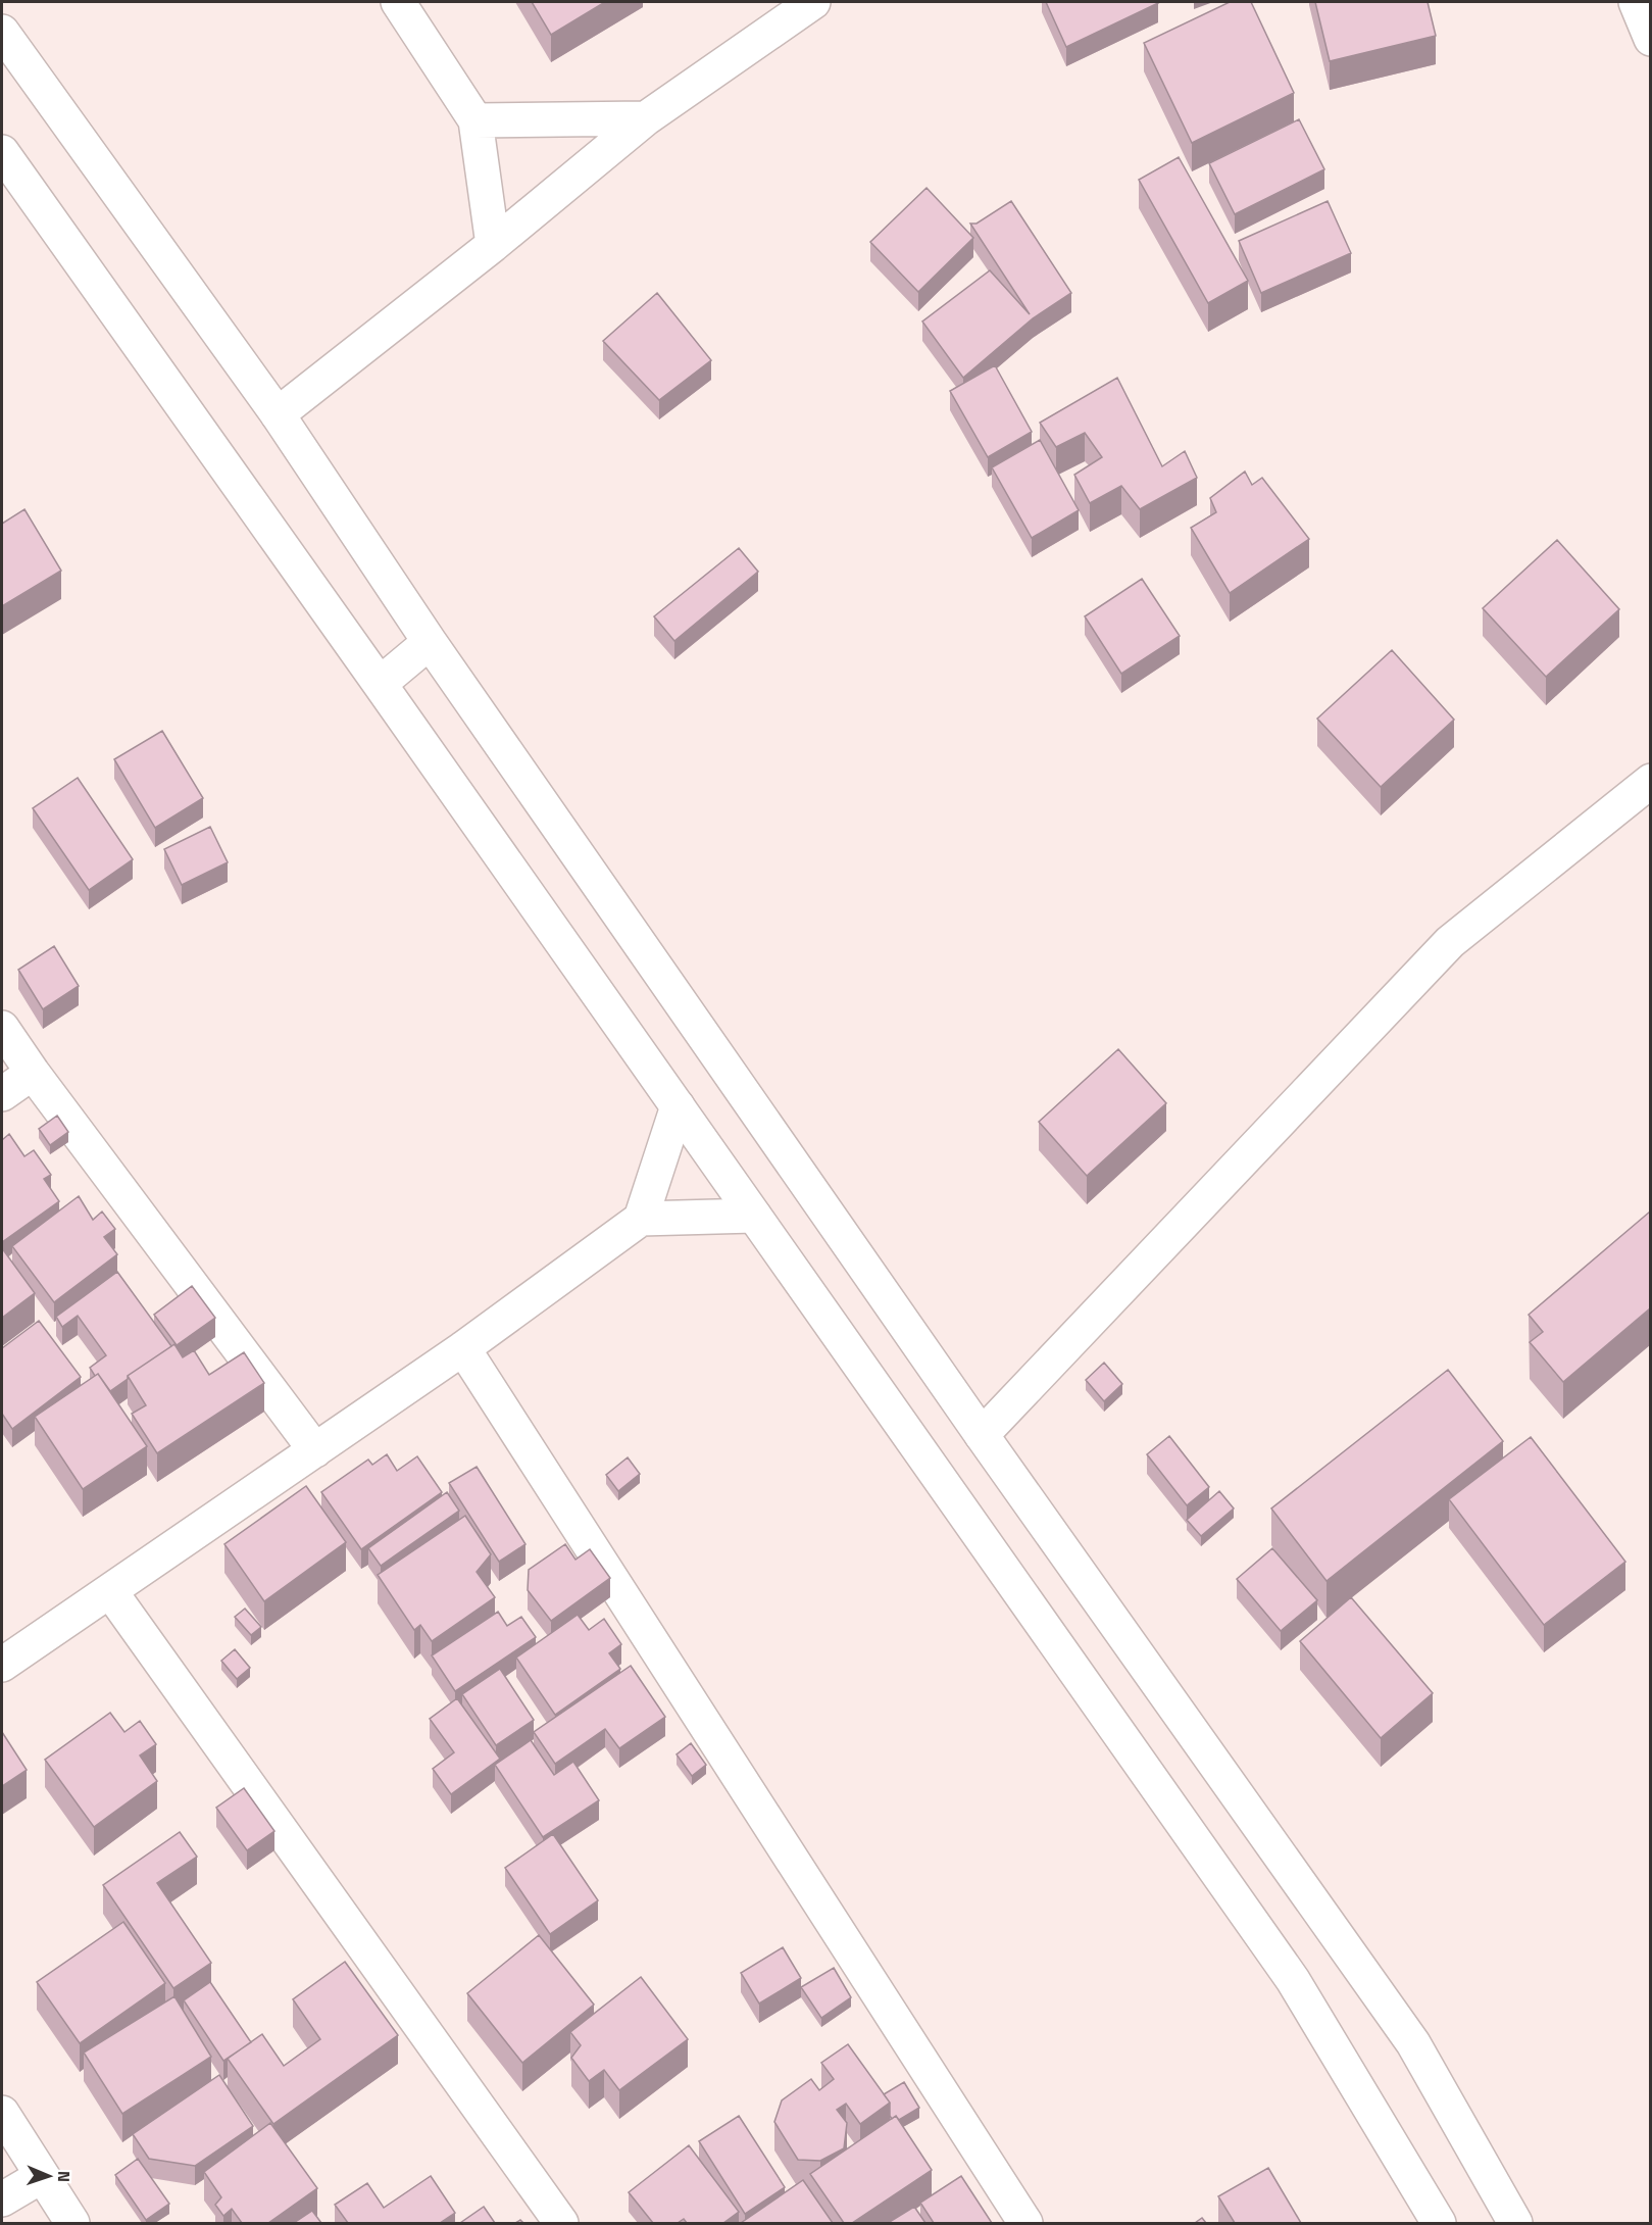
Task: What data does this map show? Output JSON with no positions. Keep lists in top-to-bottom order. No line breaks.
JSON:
{"north":"right"}
